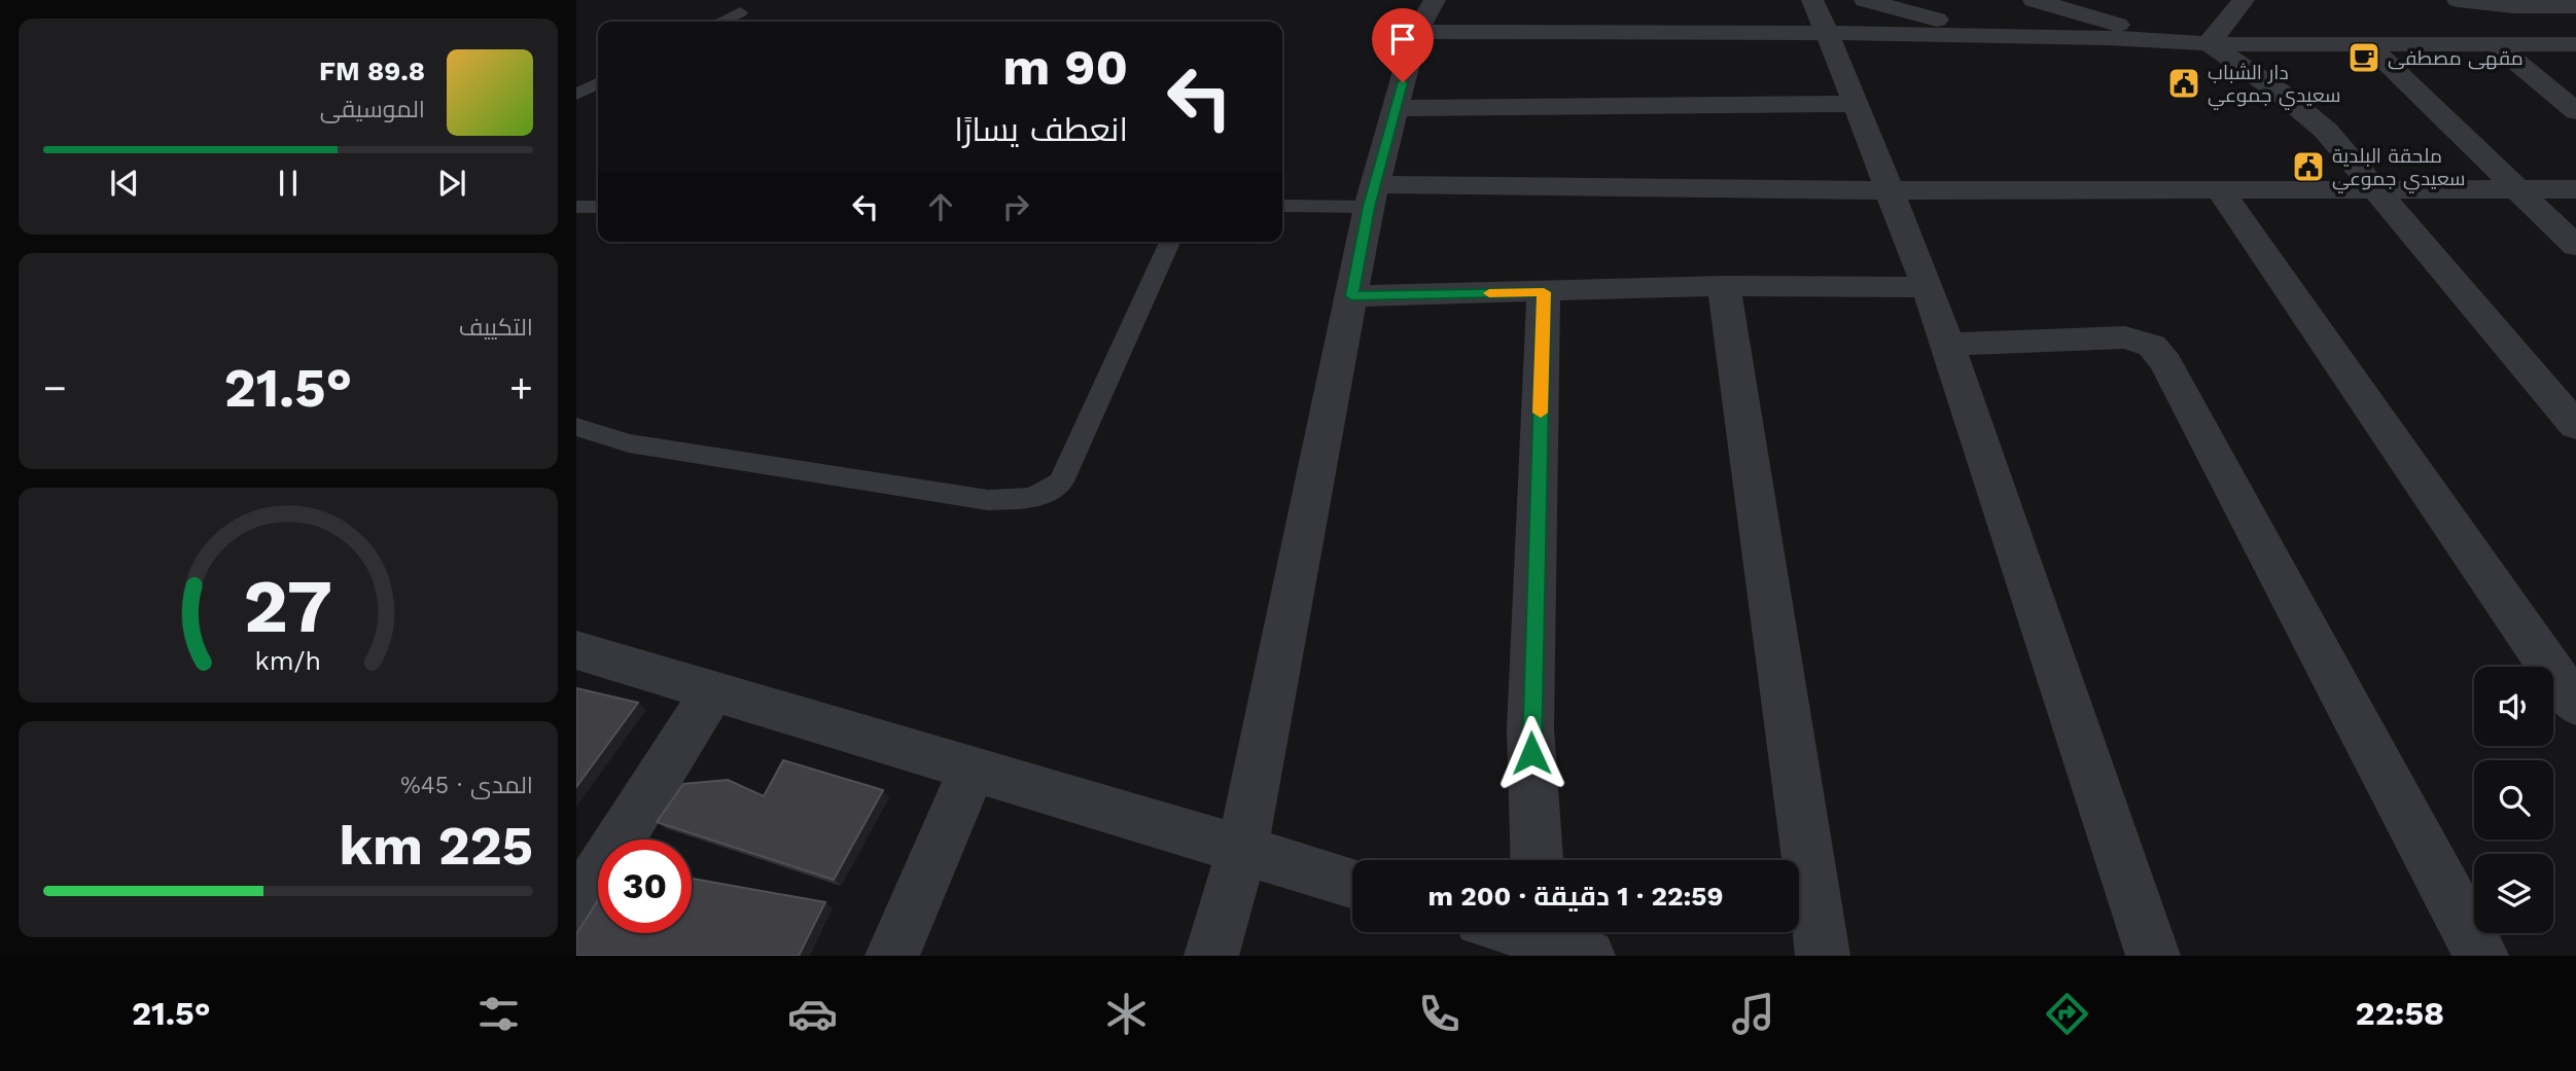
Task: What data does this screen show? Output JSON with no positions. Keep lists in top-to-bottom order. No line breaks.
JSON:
{"places":{"cafe":["مقهى مصطفى"],"public building":["دار الشباب سعيدي جموعي","ملحقة البلدية سعيدي جموعي"]},"page":{"turn":["90 m","انعطف يسارًا"],"song":["89.8 FM","الموسيقى"],"tile":["التكييف",["المدى · 45%","225 km"]],"heat":["−","21.5°","+"],"limit":"30","trip":"22:59 · 1 دقيقة · 200 m","tabs":["22:58","21.5°"],"gauge":["27","km/h"]}}
